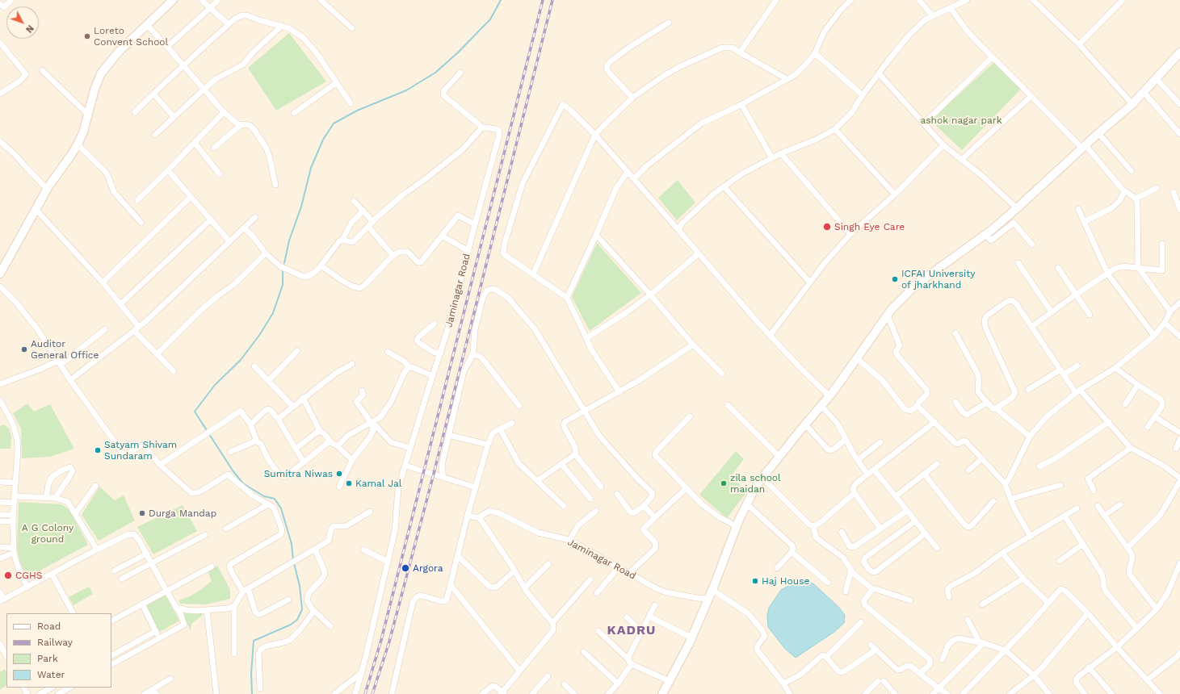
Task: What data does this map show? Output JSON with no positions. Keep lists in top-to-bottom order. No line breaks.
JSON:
{"streets":{"street":["Jaminagar Road"]},"districts":["KADRU"],"parks":["ashok nagar park","A G Colony ground"],"places":["Loreto Convent School","Singh Eye Care","ICFAI University of jharkhand","Auditor General Office","Satyam Shivam Sundaram","Sumitra Niwas","Kamal Jal","zila school maidan","Durga Mandap","Argora","CGHS","Haj House"],"legend":["Road","Railway","Park","Water"],"north":"bottom right"}
